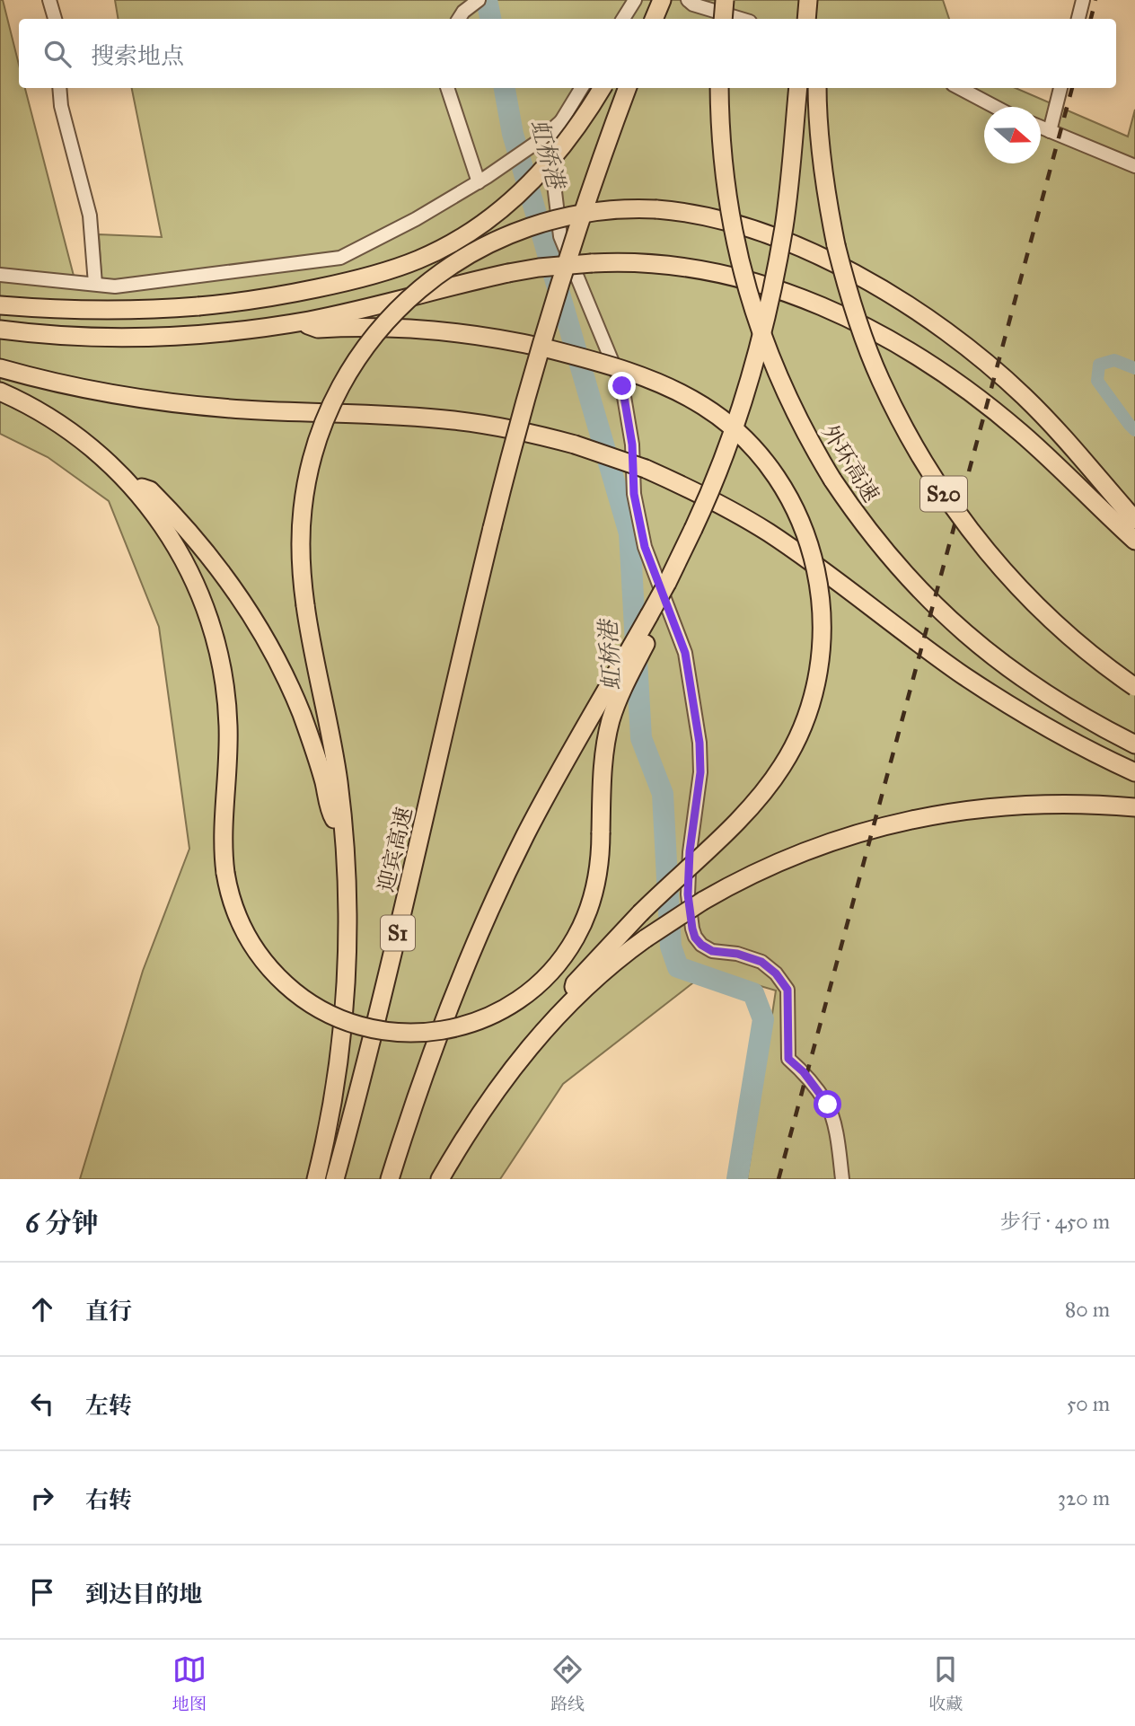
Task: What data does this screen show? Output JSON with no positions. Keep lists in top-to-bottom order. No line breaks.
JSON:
{"streets":{"highway":["外环高速","S20","迎宾高速","S1"]},"water":["虹桥港"],"north":"right","page":{"search":"搜索地点","heading":["6 分钟","步行 · 450 m"],"list":[["直行","80 m"],["左转","50 m"],["右转","320 m"],"到达目的地"],"nav":["地图","路线","收藏"]}}
